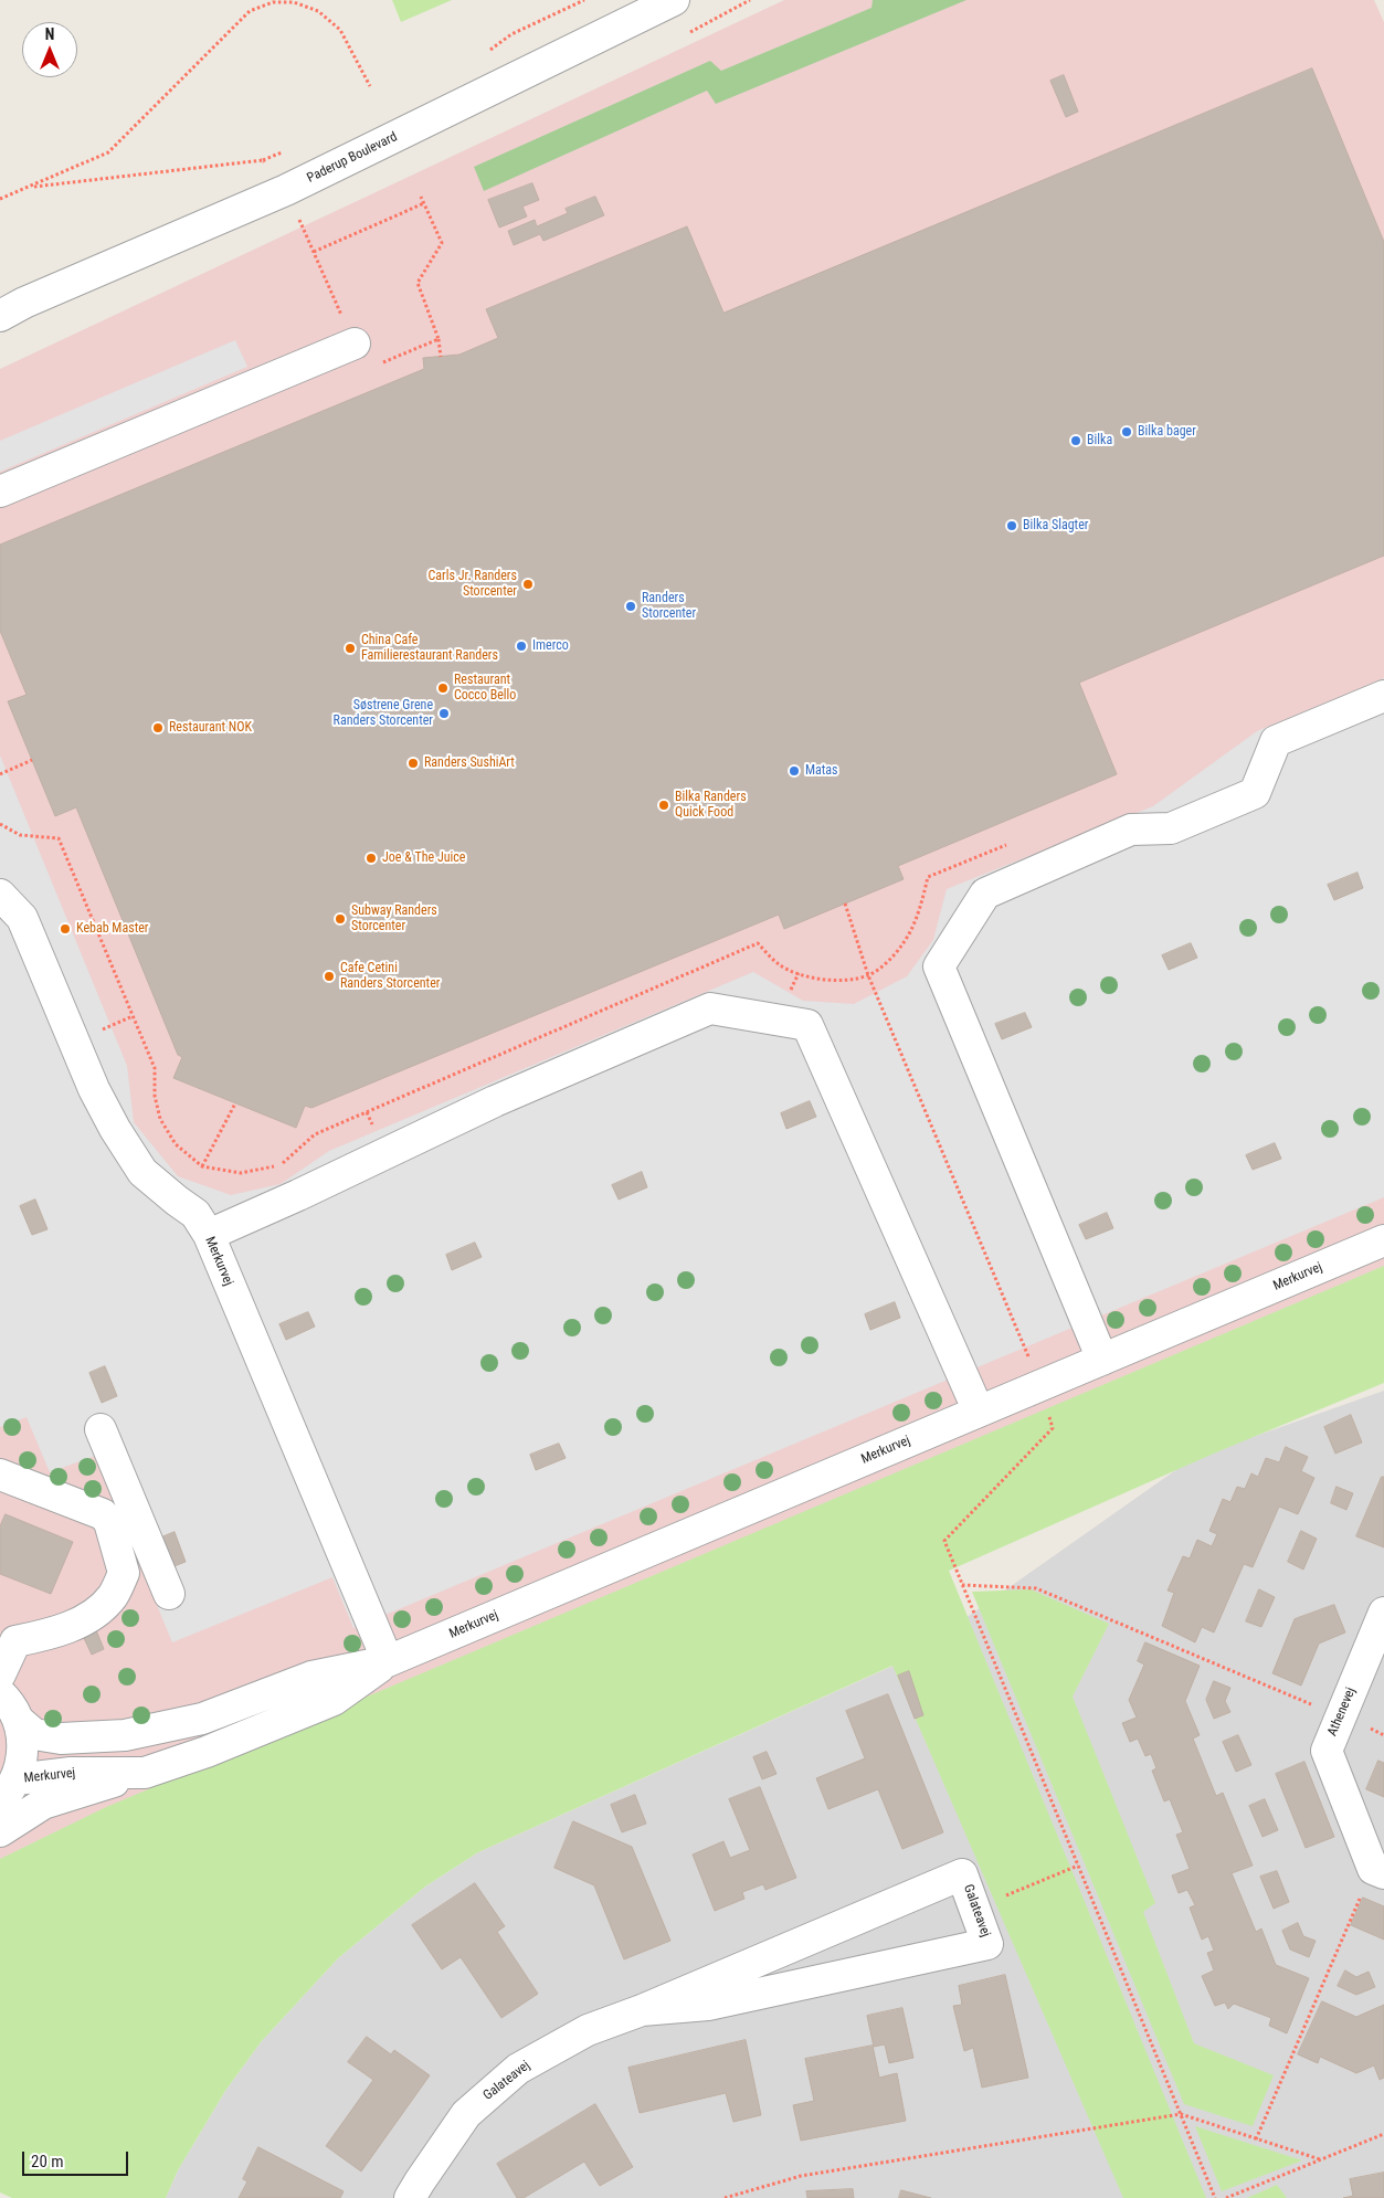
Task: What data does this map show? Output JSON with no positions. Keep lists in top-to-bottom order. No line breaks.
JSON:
{"streets":{"street":["Paderup Boulevard","Merkurvej","Athenevej","Galateavej"]},"places":["Bilka bager","Bilka","Bilka Slagter","Carls Jr. Randers Storcenter","Randers Storcenter","Imerco","China Cafe Familierestaurant Randers","Restaurant Cocco Bello","Søstrene Grene Randers Storcenter","Restaurant NOK","Randers SushiArt","Matas","Bilka Randers Quick Food","Joe & The Juice","Subway Randers Storcenter","Kebab Master","Cafe Cetini Randers Storcenter"],"scale_bar":"20 m","north":"top"}
